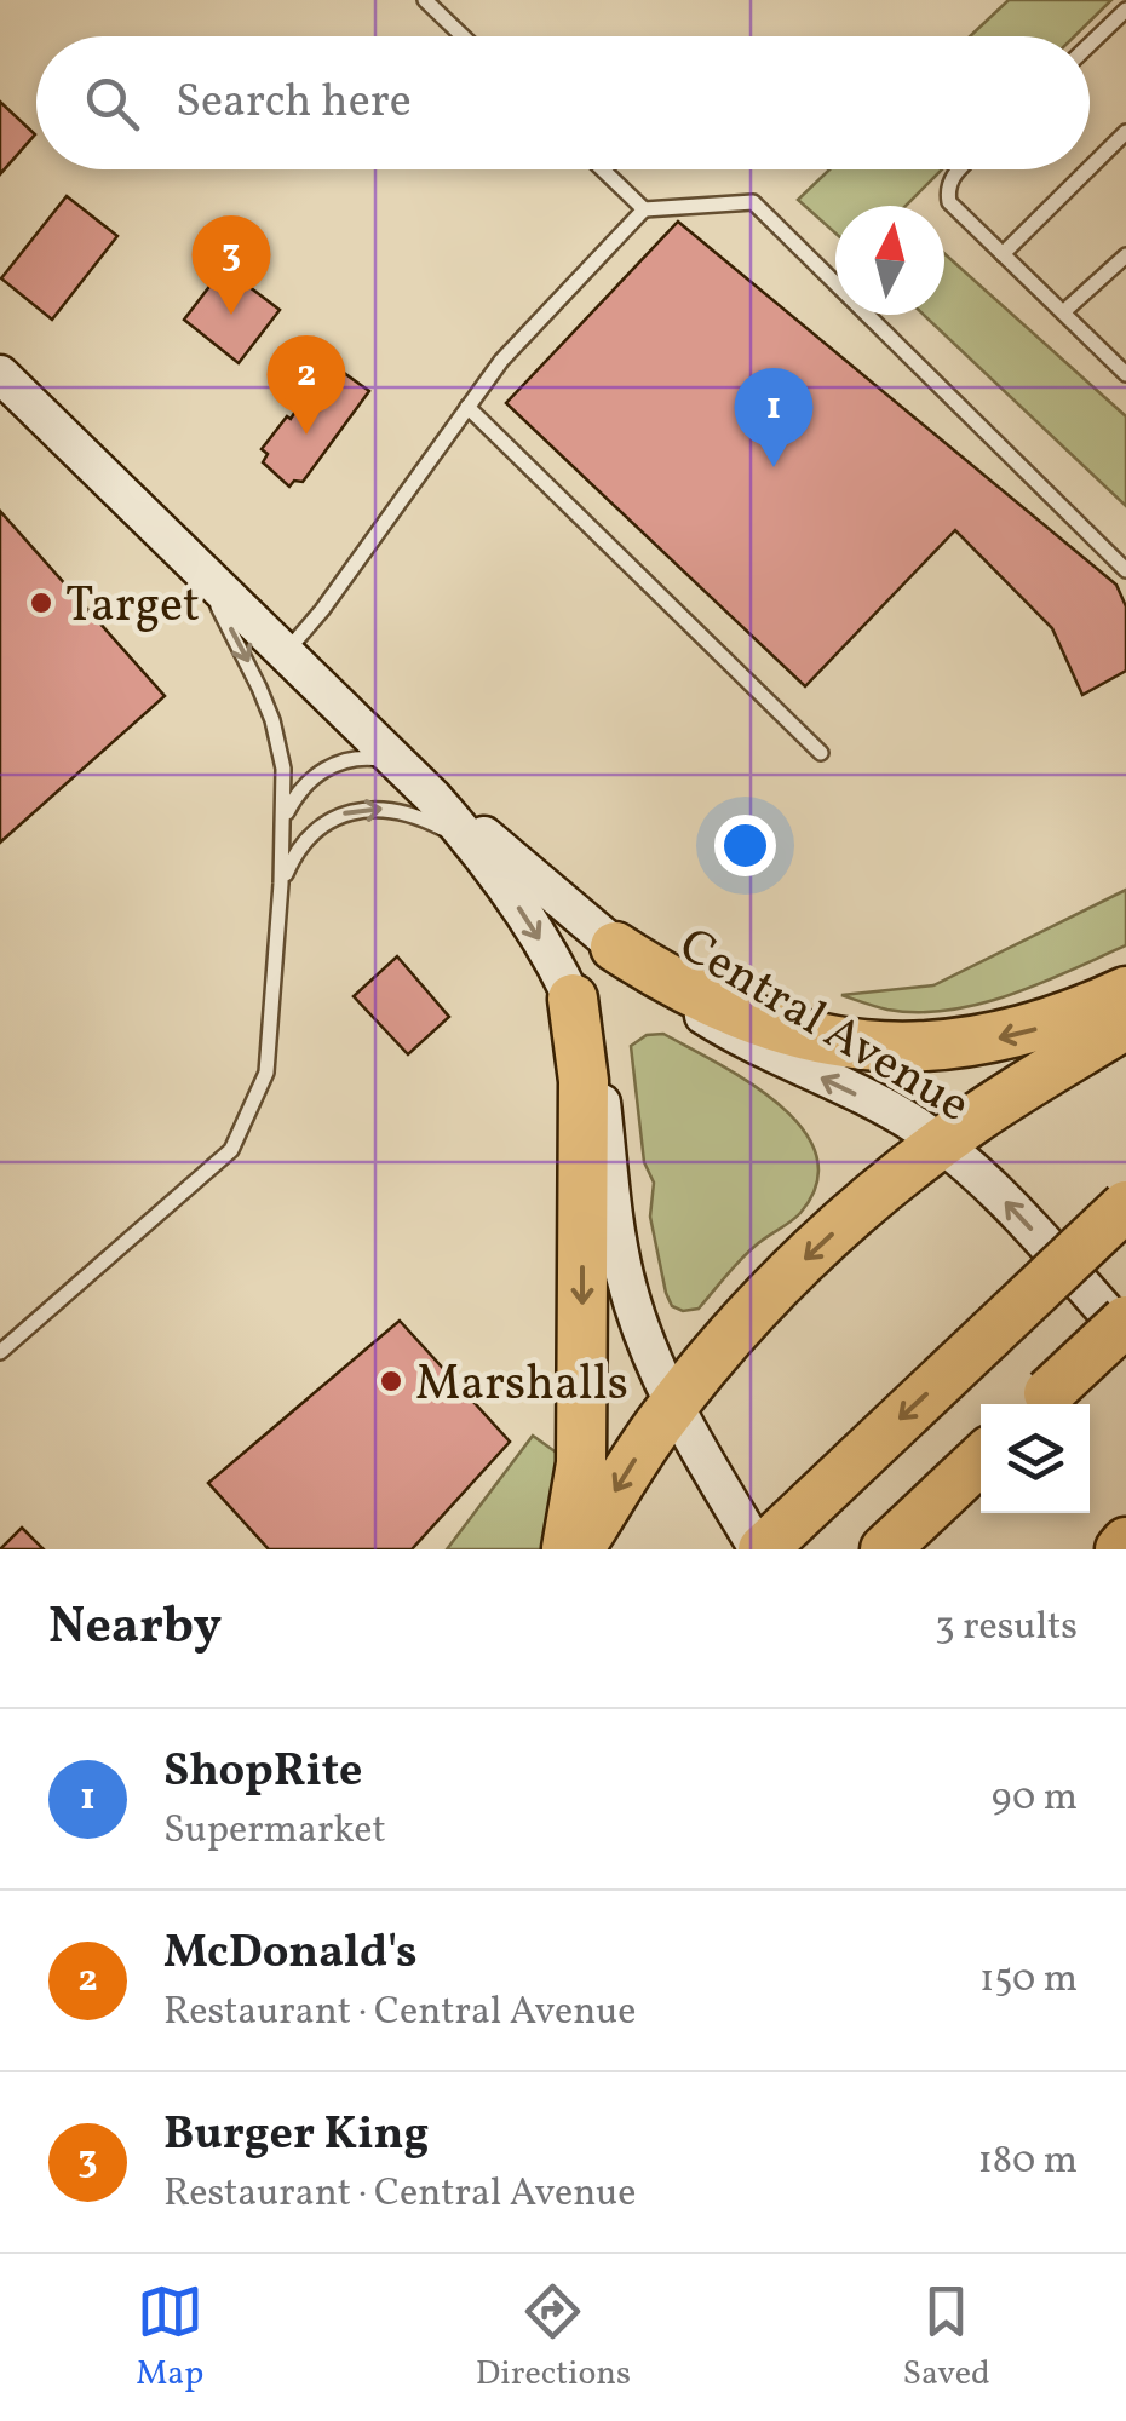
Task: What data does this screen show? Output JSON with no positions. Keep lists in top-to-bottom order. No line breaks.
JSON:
{"streets":{"main road":["Central Avenue"]},"places":["Target","Marshalls"],"north":"top","page":{"search":"Search here","pins":["3","2","1"],"heading":["Nearby","3 results"],"list":[{"mark":"1","name":"ShopRite","note":"Supermarket","value":"90 m"},{"mark":"2","name":"McDonald's","note":"Restaurant · Central Avenue","value":"150 m"},{"mark":"3","name":"Burger King","note":"Restaurant · Central Avenue","value":"180 m"}],"nav":["Map","Directions","Saved"]}}
